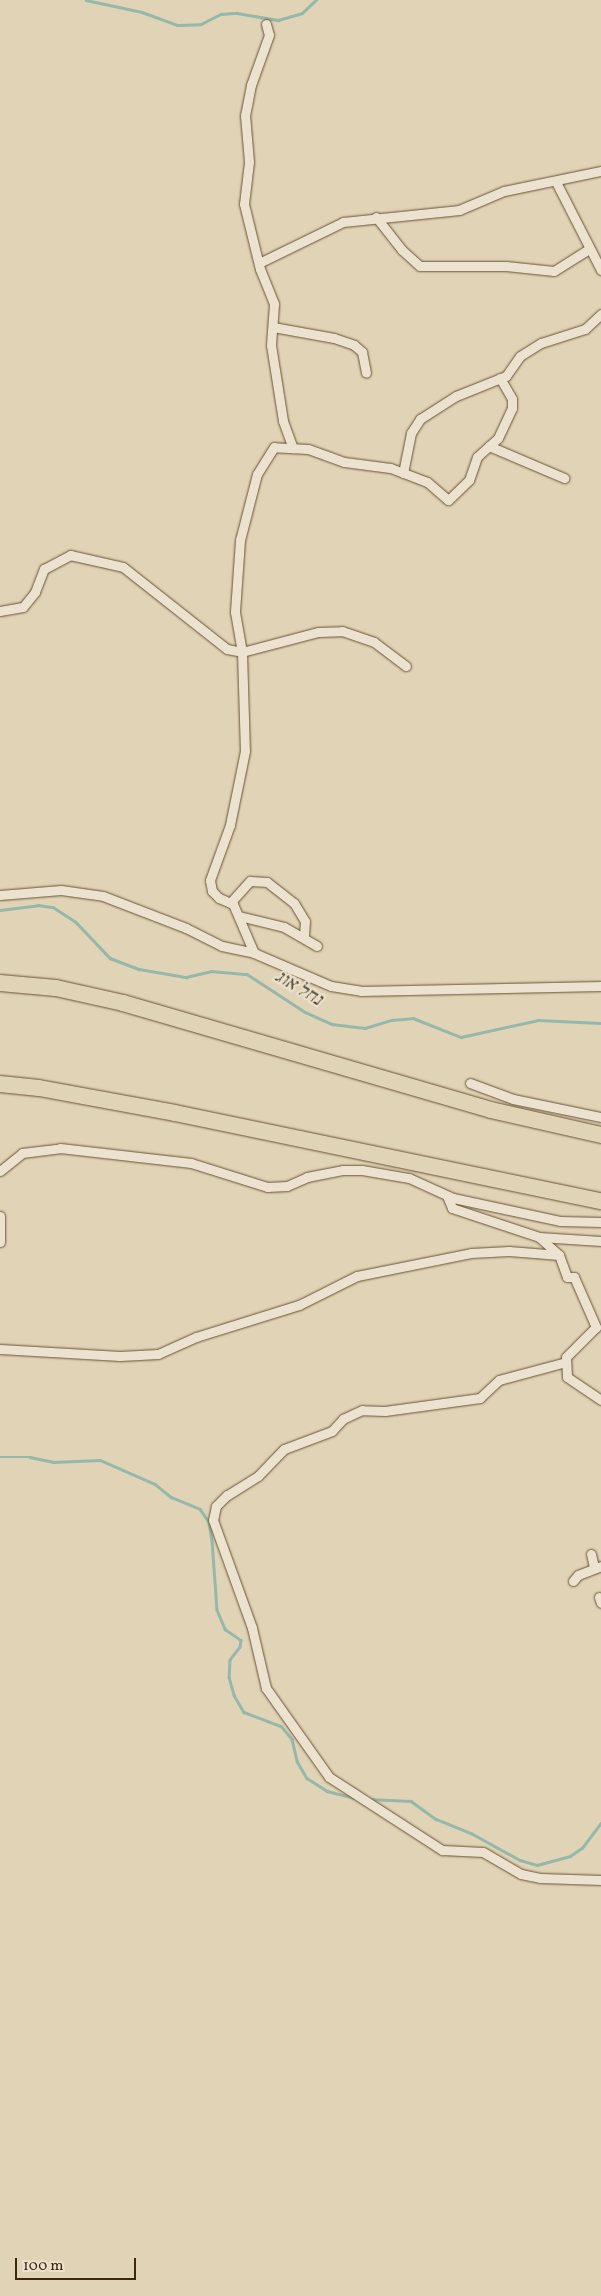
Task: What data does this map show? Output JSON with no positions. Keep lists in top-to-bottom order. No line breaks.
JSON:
{"water":["נחל אוג"],"scale_bar":"100 m"}
